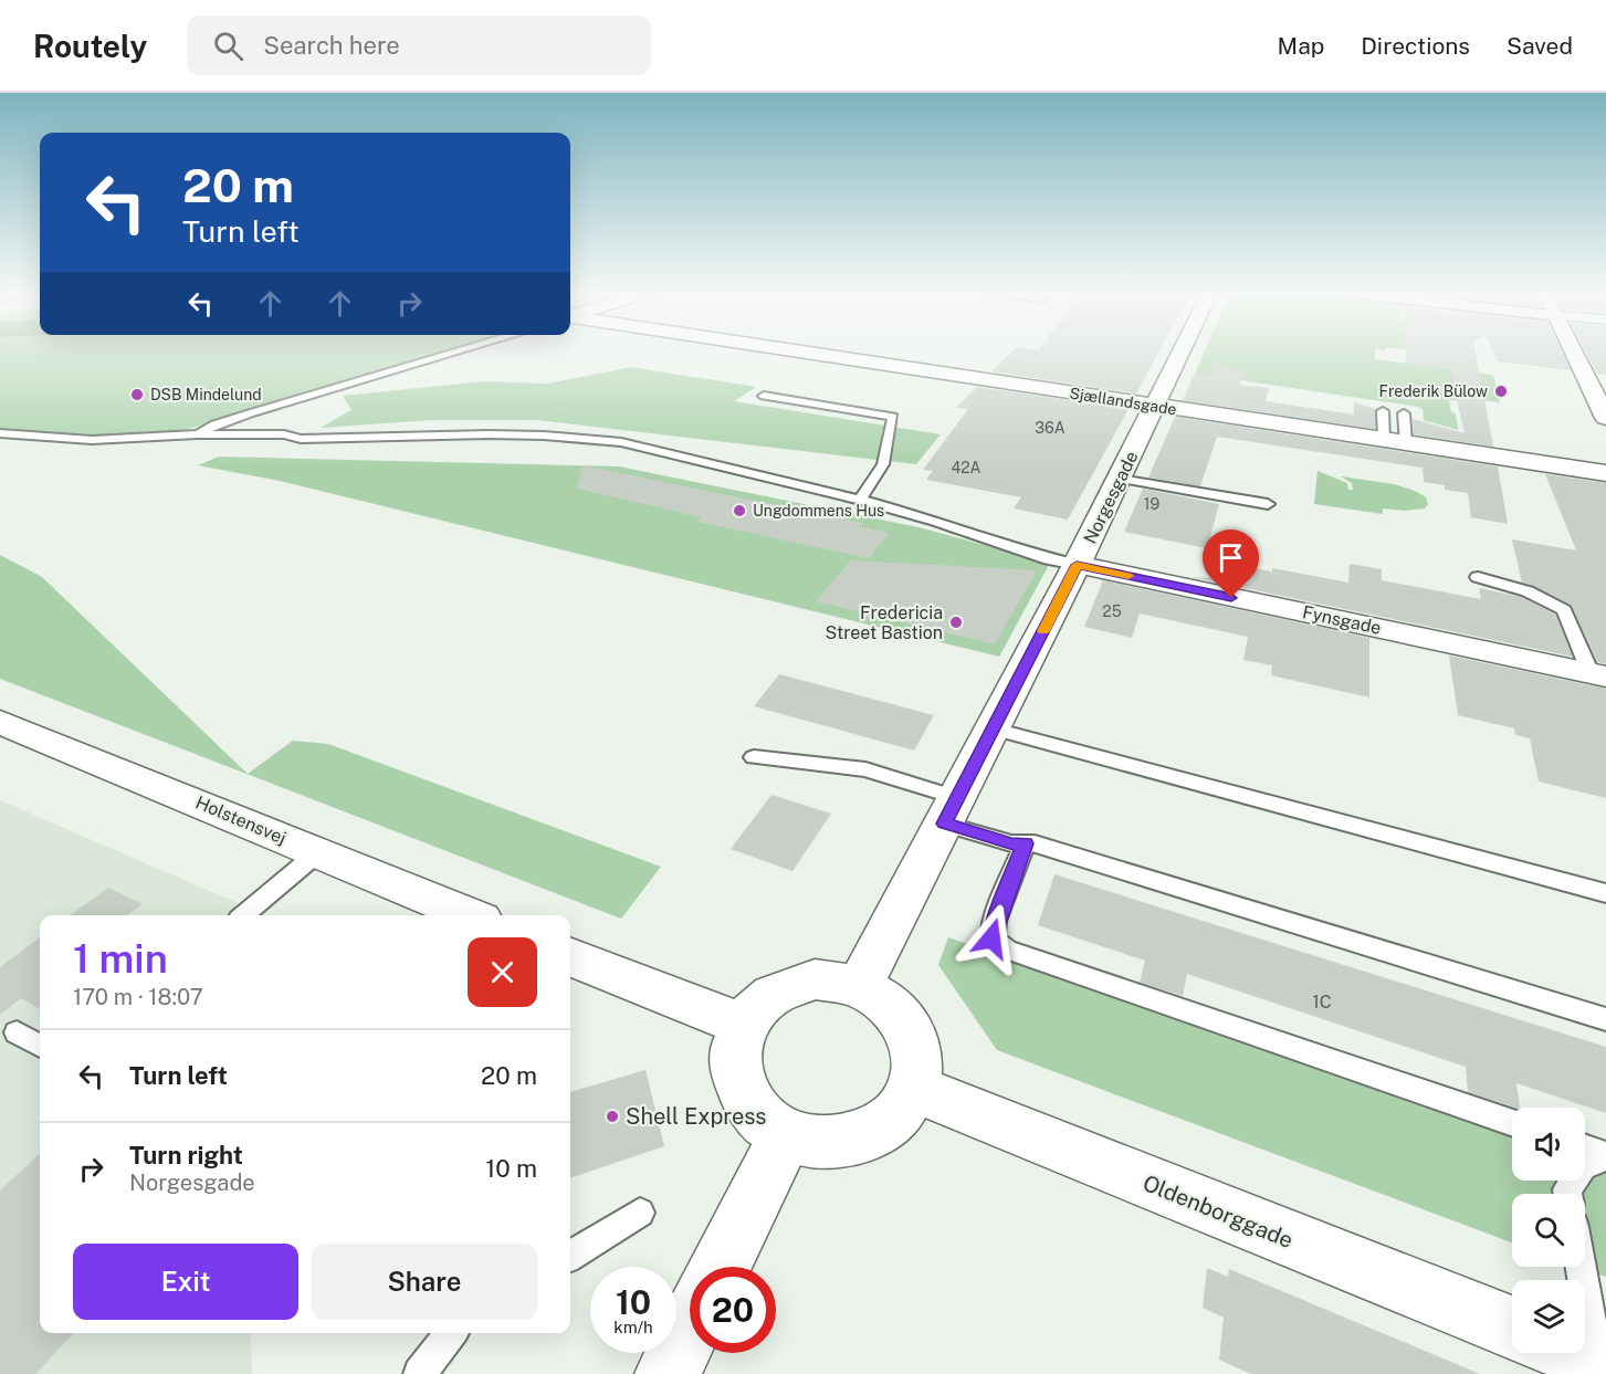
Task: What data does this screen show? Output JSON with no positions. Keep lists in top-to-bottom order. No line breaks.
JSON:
{"streets":{"street":["Sjællandsgade","Norgesgade","Fynsgade","Holstensvej","Oldenborggade"]},"crossings":[["Sjællandsgade","Norgesgade"],["Norgesgade","Fynsgade"],["Norgesgade","Oldenborggade"]],"places":["Frederik Bülow","DSB Mindelund","Ungdommens Hus","Fredericia Street Bastion","Shell Express"],"house_numbers":["36A","42A","19","25","1C"],"page":{"header":"Routely","search":"Search here","nav":["Map","Directions","Saved"],"turn":["20 m","Turn left"],"heading":["1 min","170 m · 18:07"],"list":[{"name":"Turn left","value":"20 m"},{"name":"Turn right","note":"Norgesgade","value":"10 m"}],"buttons":["Exit","Share"],"speed":"10 km/h","limit":"20"}}
